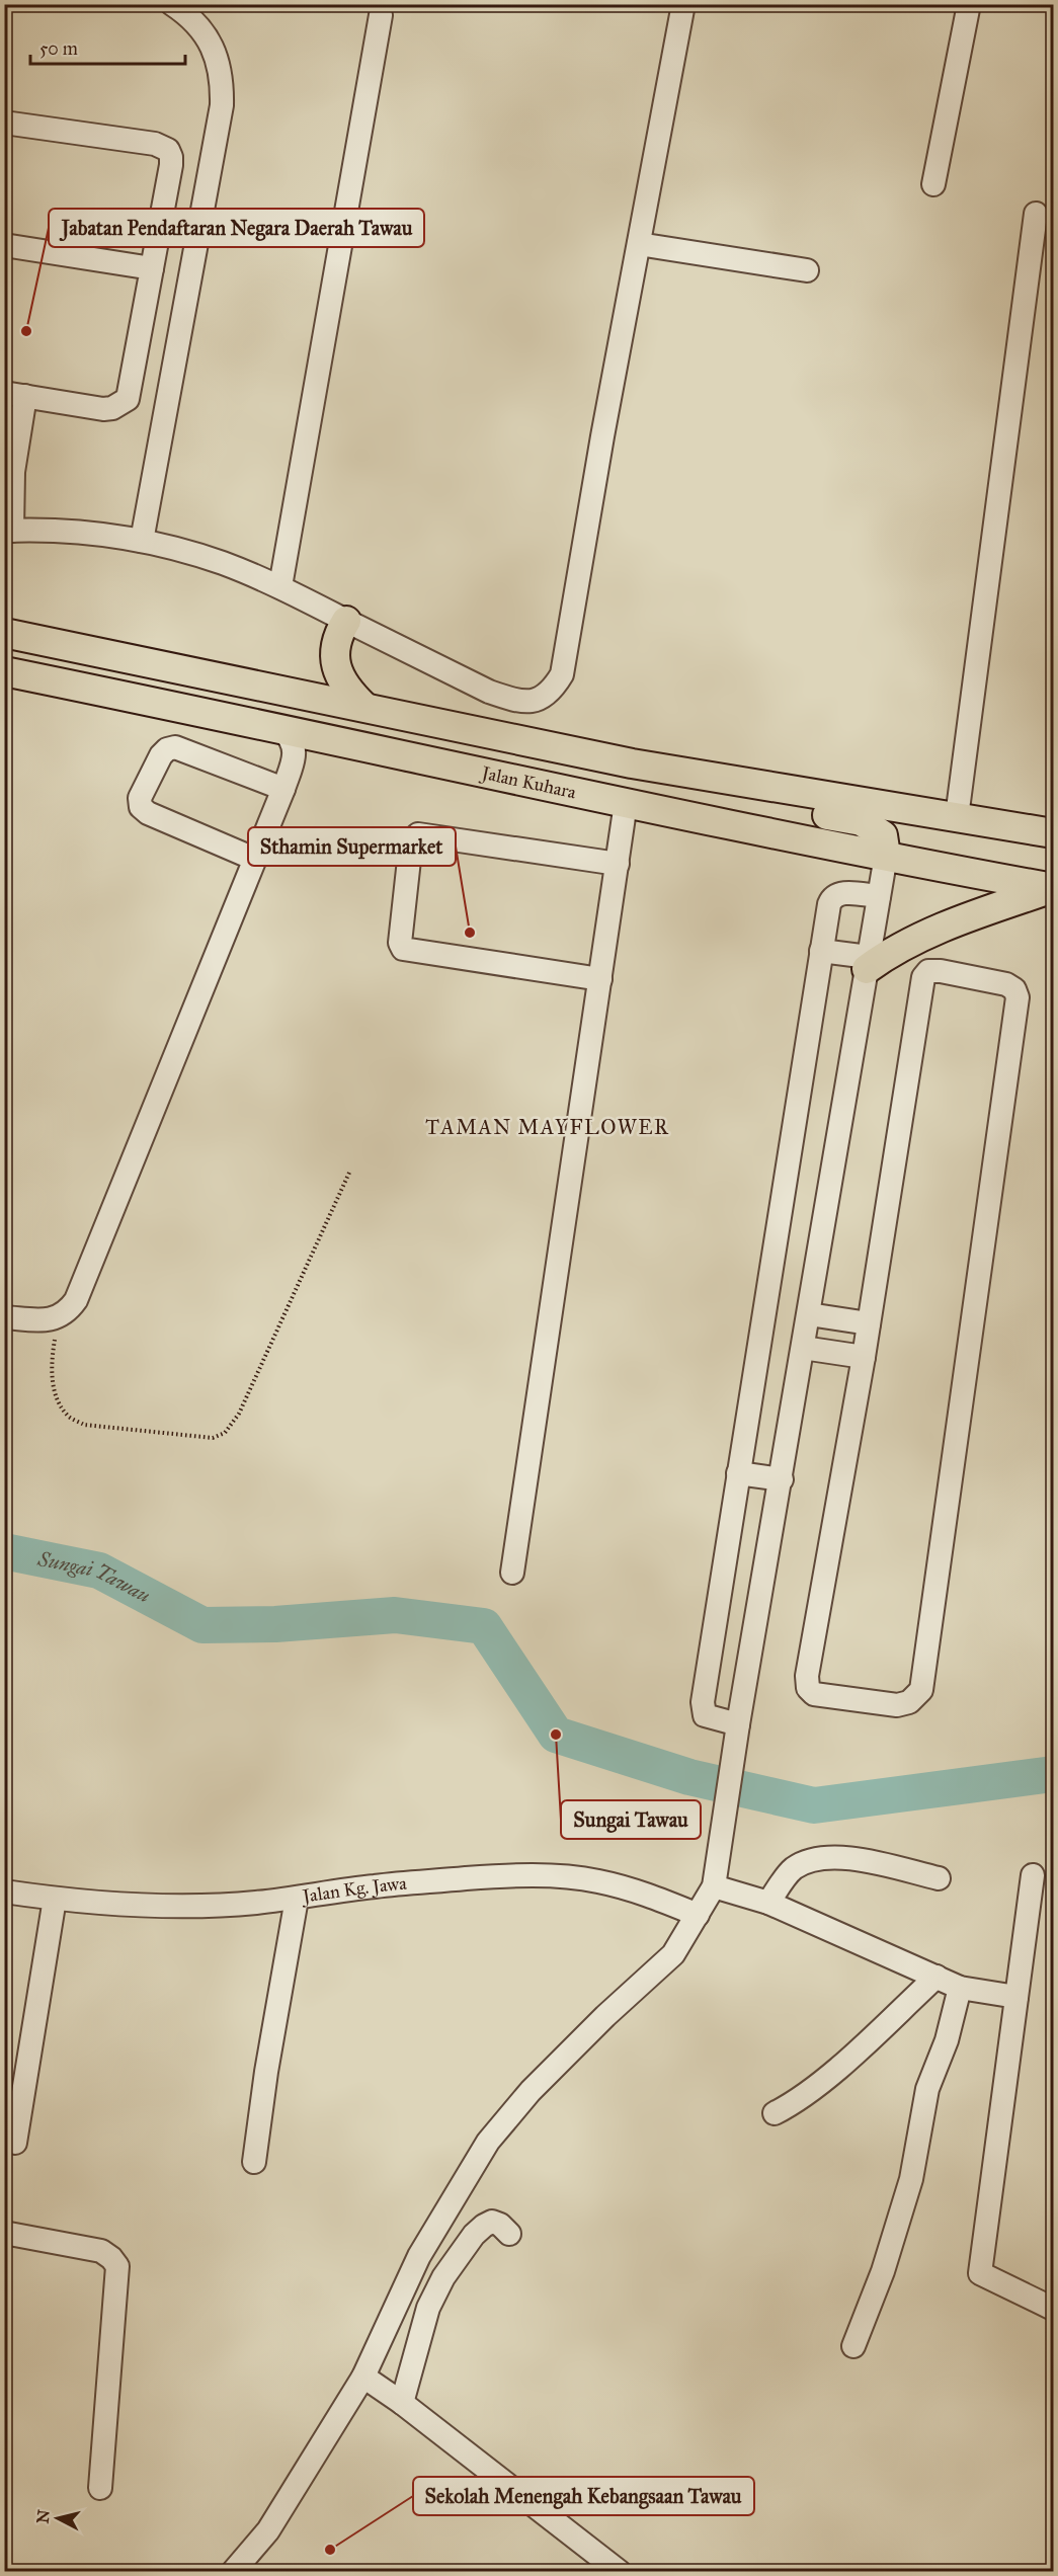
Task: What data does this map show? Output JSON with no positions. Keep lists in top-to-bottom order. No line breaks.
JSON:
{"streets":{"main road":["Jalan Kuhara"],"street":["Jalan Kg. Jawa"]},"districts":["TAMAN MAYFLOWER"],"water":["Sungai Tawau"],"places":["Jabatan Pendaftaran Negara Daerah Tawau","Sthamin Supermarket","Sungai Tawau","Sekolah Menengah Kebangsaan Tawau"],"scale_bar":"50 m","north":"left"}
